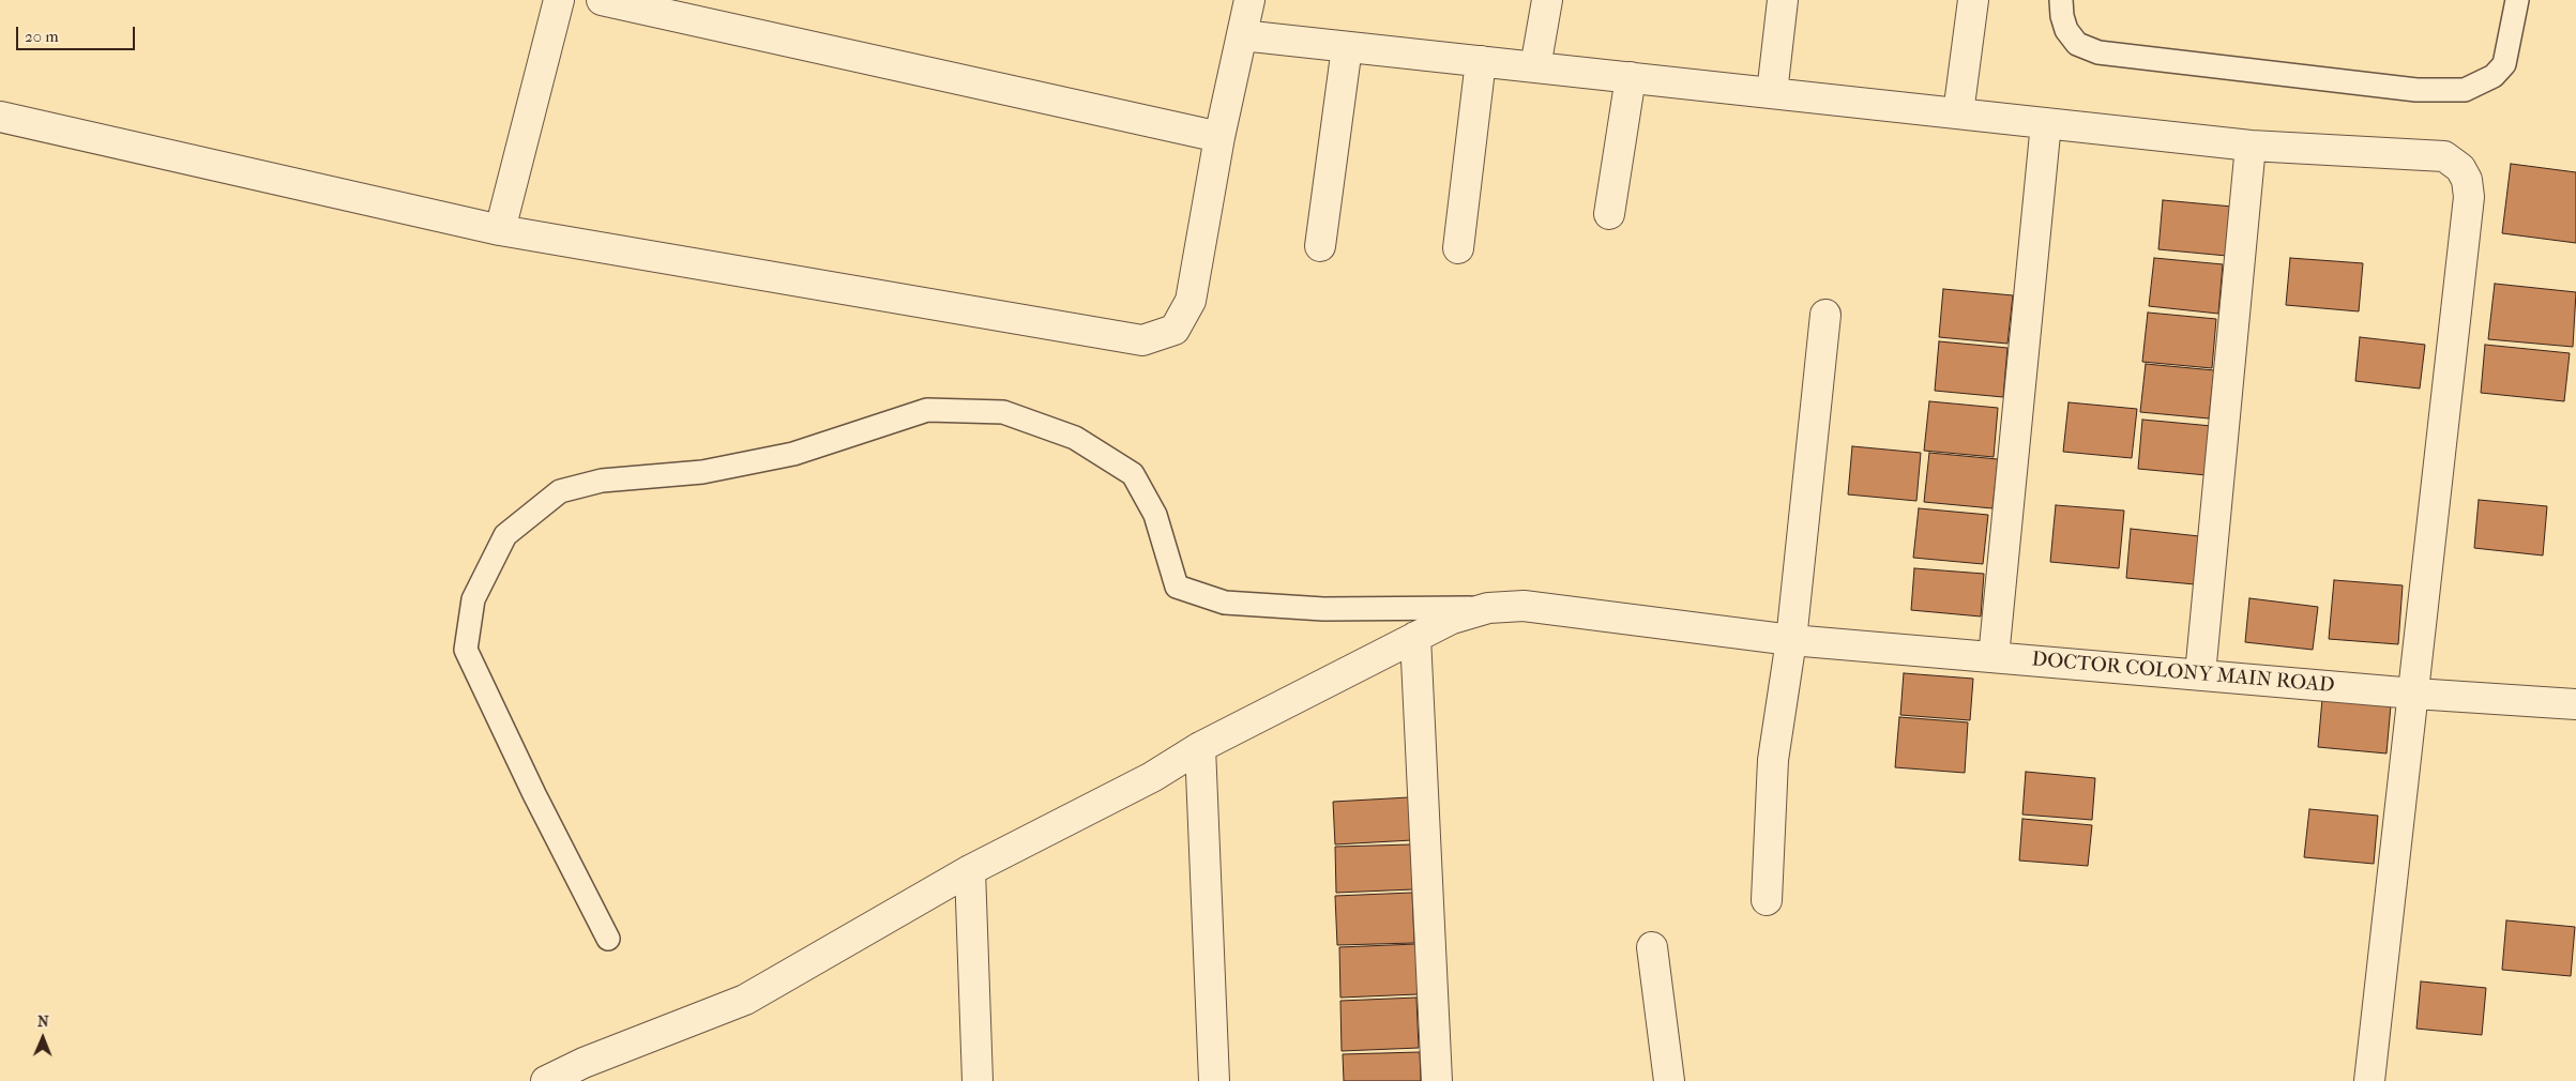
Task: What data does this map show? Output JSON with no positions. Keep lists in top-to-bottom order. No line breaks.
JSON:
{"streets":{"street":["DOCTOR COLONY MAIN ROAD"]},"scale_bar":"20 m","north":"top"}
